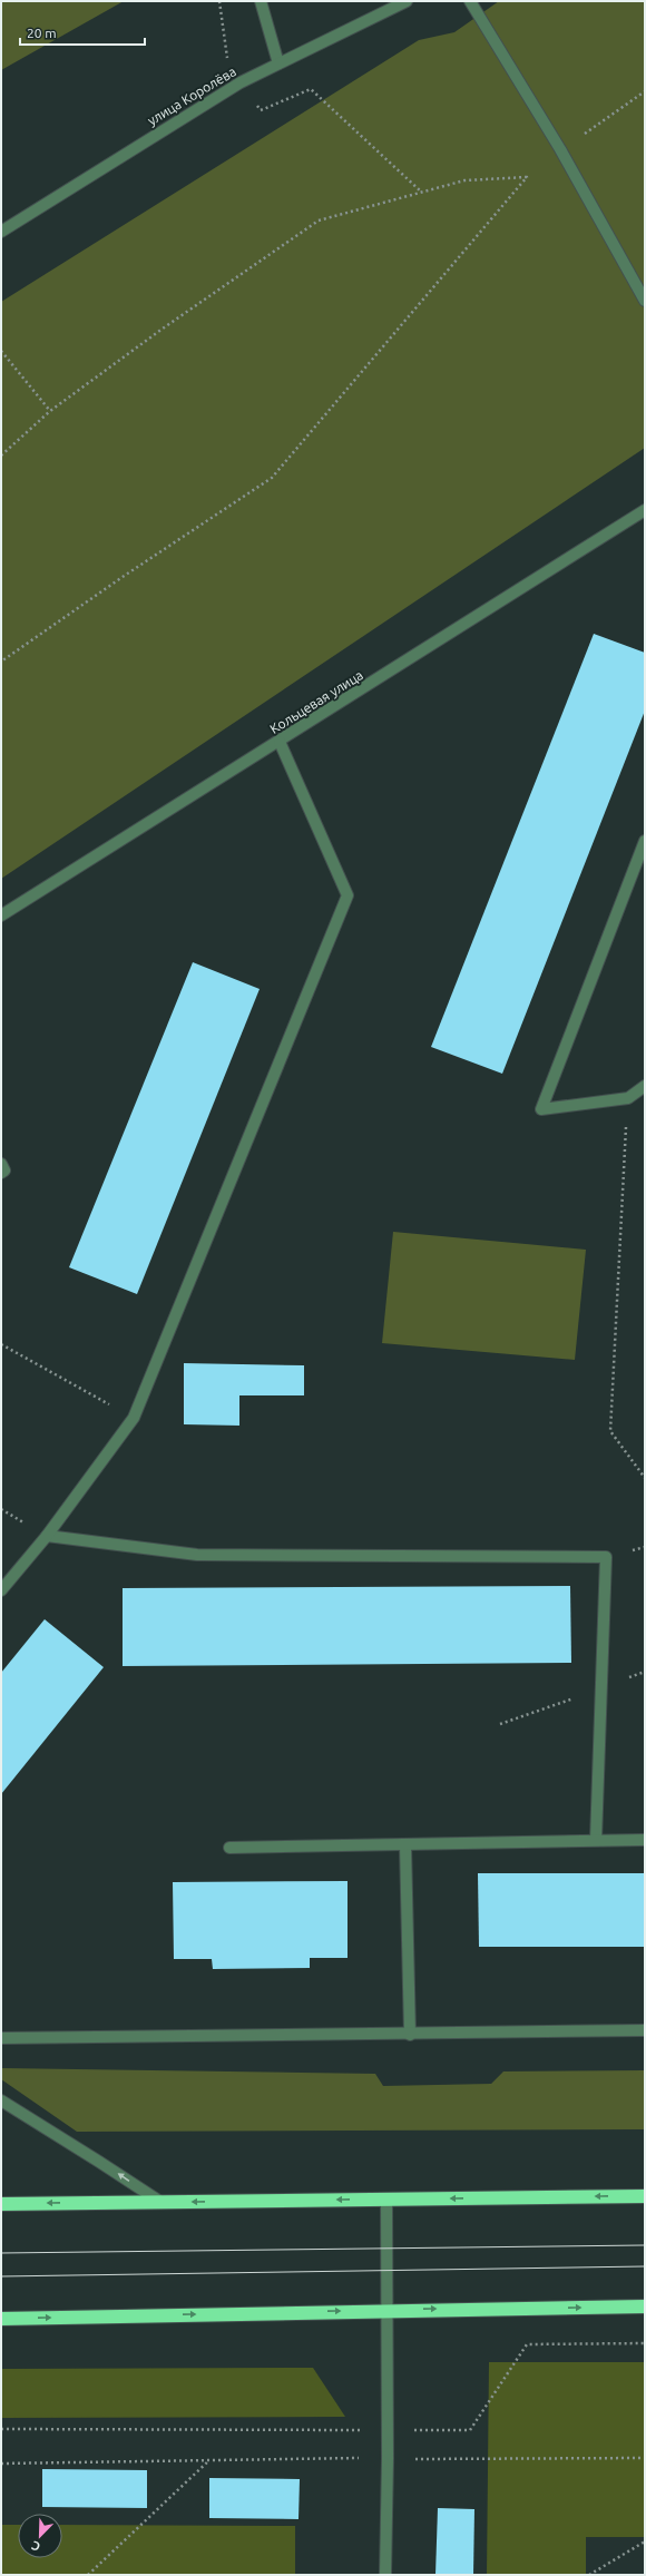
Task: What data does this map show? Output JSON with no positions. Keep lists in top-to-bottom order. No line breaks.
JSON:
{"streets":{"street":["улица Королёва","Кольцевая улица"]},"scale_bar":"20 m","north":"bottom left"}
